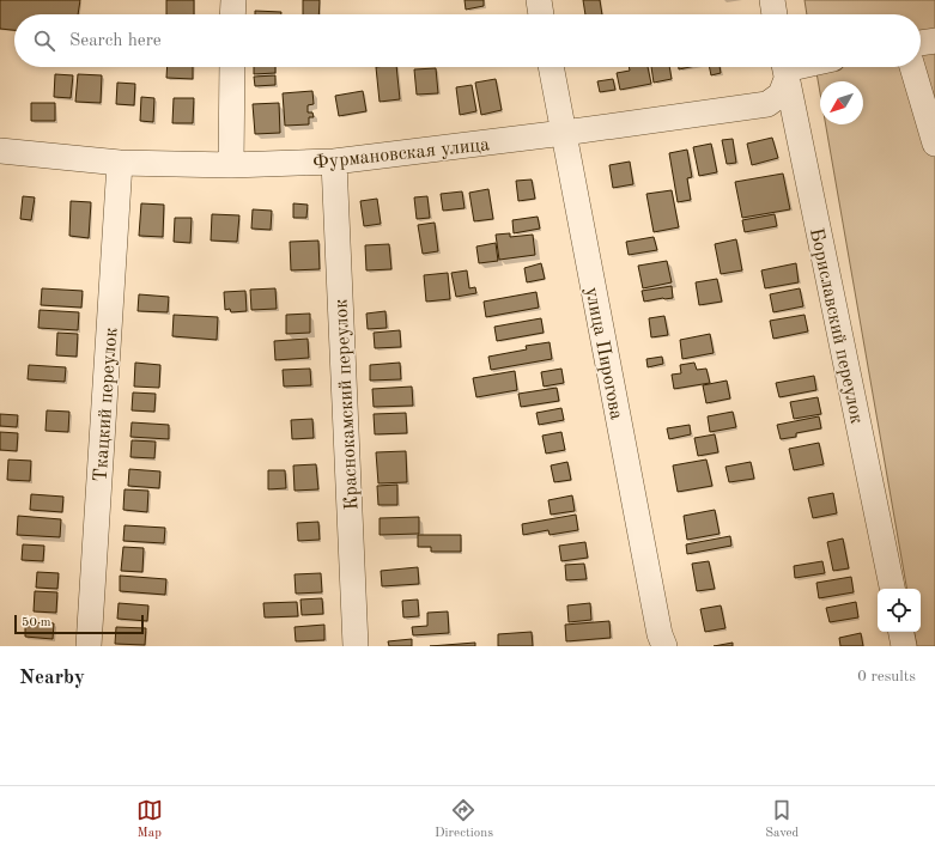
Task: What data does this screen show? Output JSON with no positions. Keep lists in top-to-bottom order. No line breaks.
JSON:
{"streets":{"street":["Фурмановская улица","Бориславский переулок","улица Пирогова","Ткацкий переулок","Краснокамский переулок"]},"crossings":[["Фурмановская улица","Бориславский переулок"],["Фурмановская улица","улица Пирогова"],["Фурмановская улица","Ткацкий переулок"],["Фурмановская улица","Краснокамский переулок"]],"scale_bar":"50 m","north":"bottom left","page":{"search":"Search here","scale":"50 m","heading":["Nearby","0 results"],"nav":["Map","Directions","Saved"]}}
